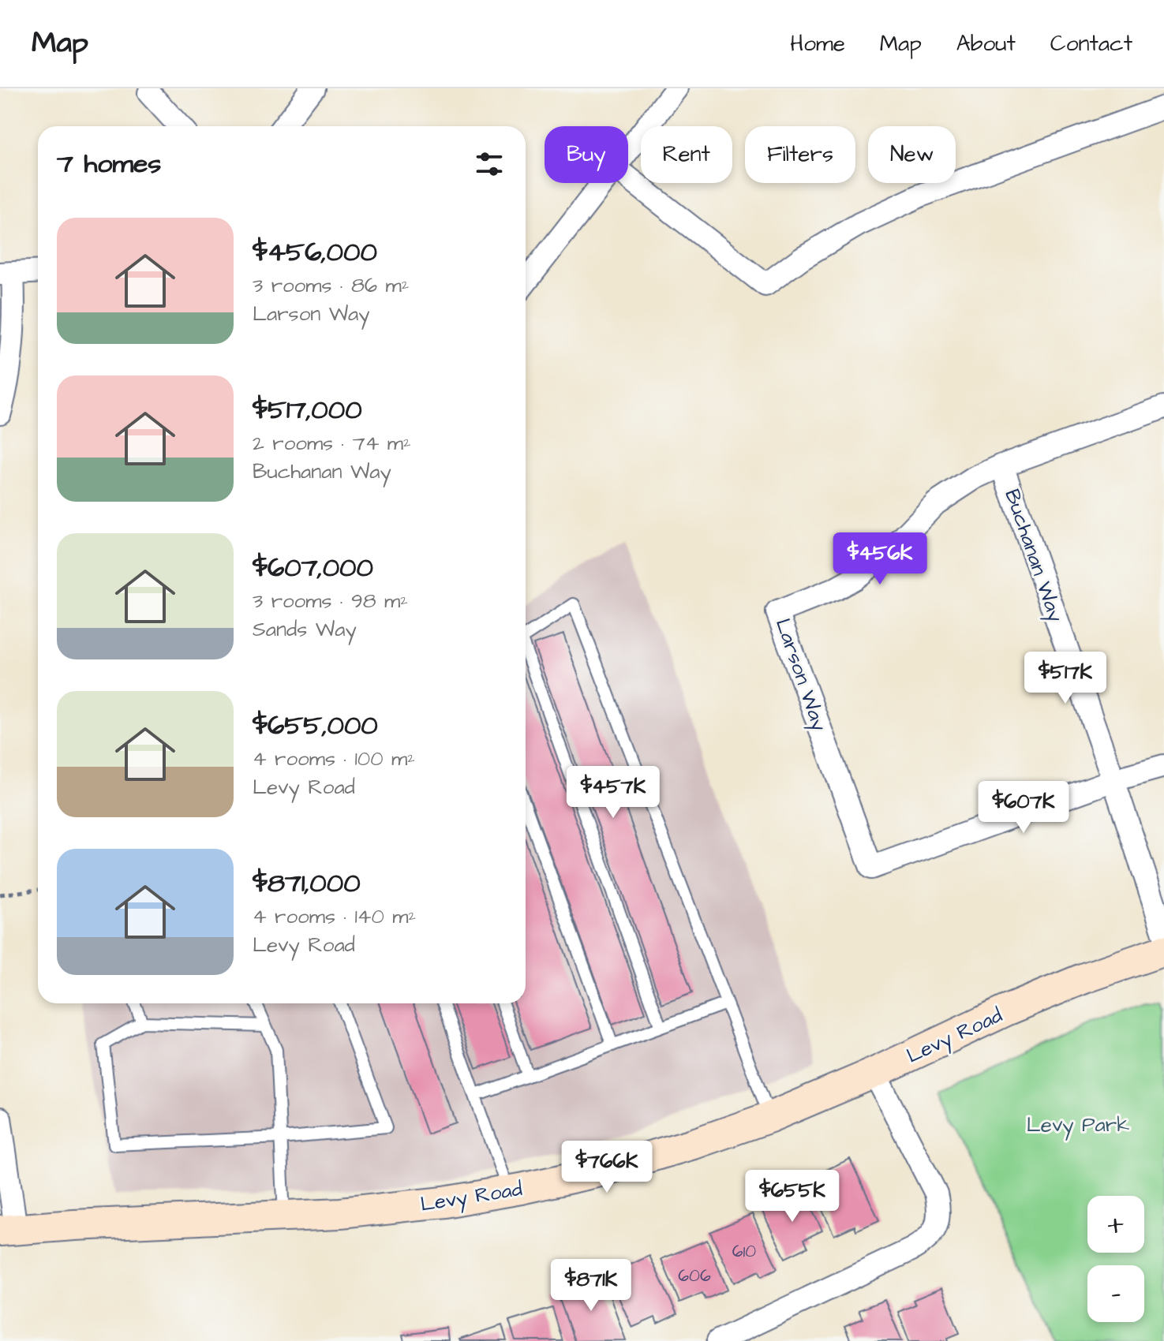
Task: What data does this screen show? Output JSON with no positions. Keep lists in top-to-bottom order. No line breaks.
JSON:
{"streets":{"street":["Buchanan Way","Larson Way","Levy Road"]},"crossings":[["Buchanan Way","Larson Way"]],"parks":["Levy Park"],"house_numbers":["610","606"],"page":{"header":"Map","nav":["Home","Map","About","Contact"],"chip":["Buy","Rent","Filters","New"],"heading":"7 homes","list":[{"name":"$456,000","note":"3 rooms · 86 m² · Larson Way"},{"name":"$517,000","note":"2 rooms · 74 m² · Buchanan Way"},{"name":"$607,000","note":"3 rooms · 98 m² · Sands Way"},{"name":"$655,000","note":"4 rooms · 100 m² · Levy Road"},{"name":"$871,000","note":"4 rooms · 140 m² · Levy Road"}],"price":["$456K","$517K","$457K","$607K","$766K","$655K","$871K"],"map_buttons":["+","−"]}}
